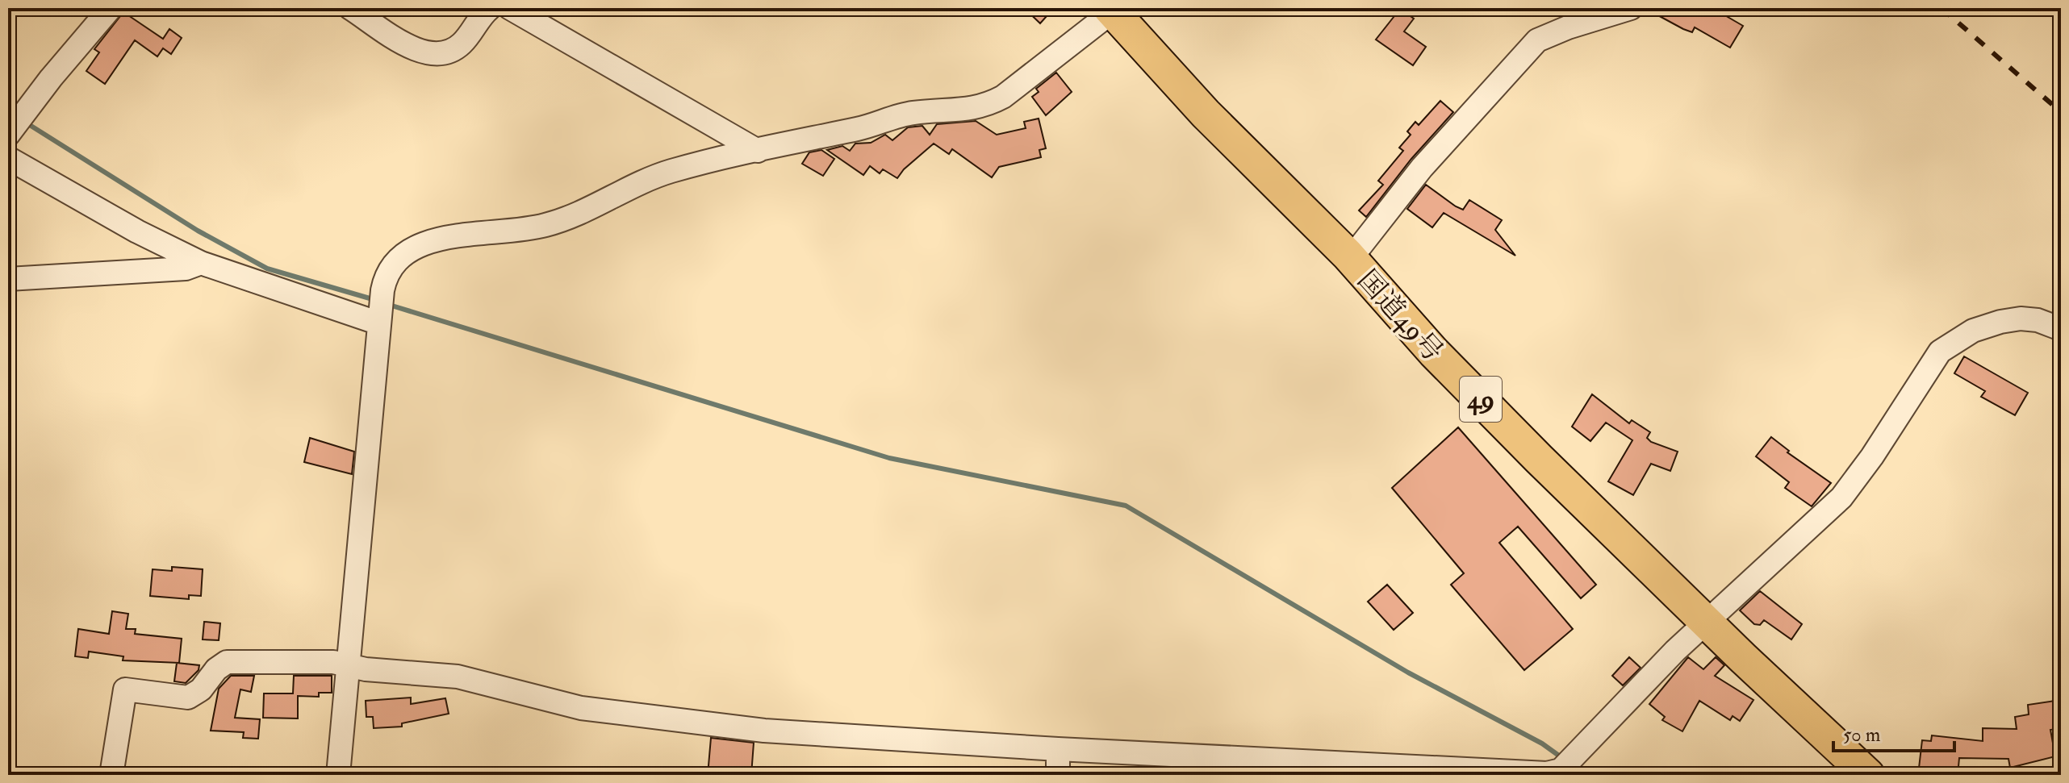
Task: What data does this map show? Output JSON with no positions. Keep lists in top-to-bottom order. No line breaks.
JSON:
{"streets":{"highway":["国道49号","49"]},"scale_bar":"50 m"}
